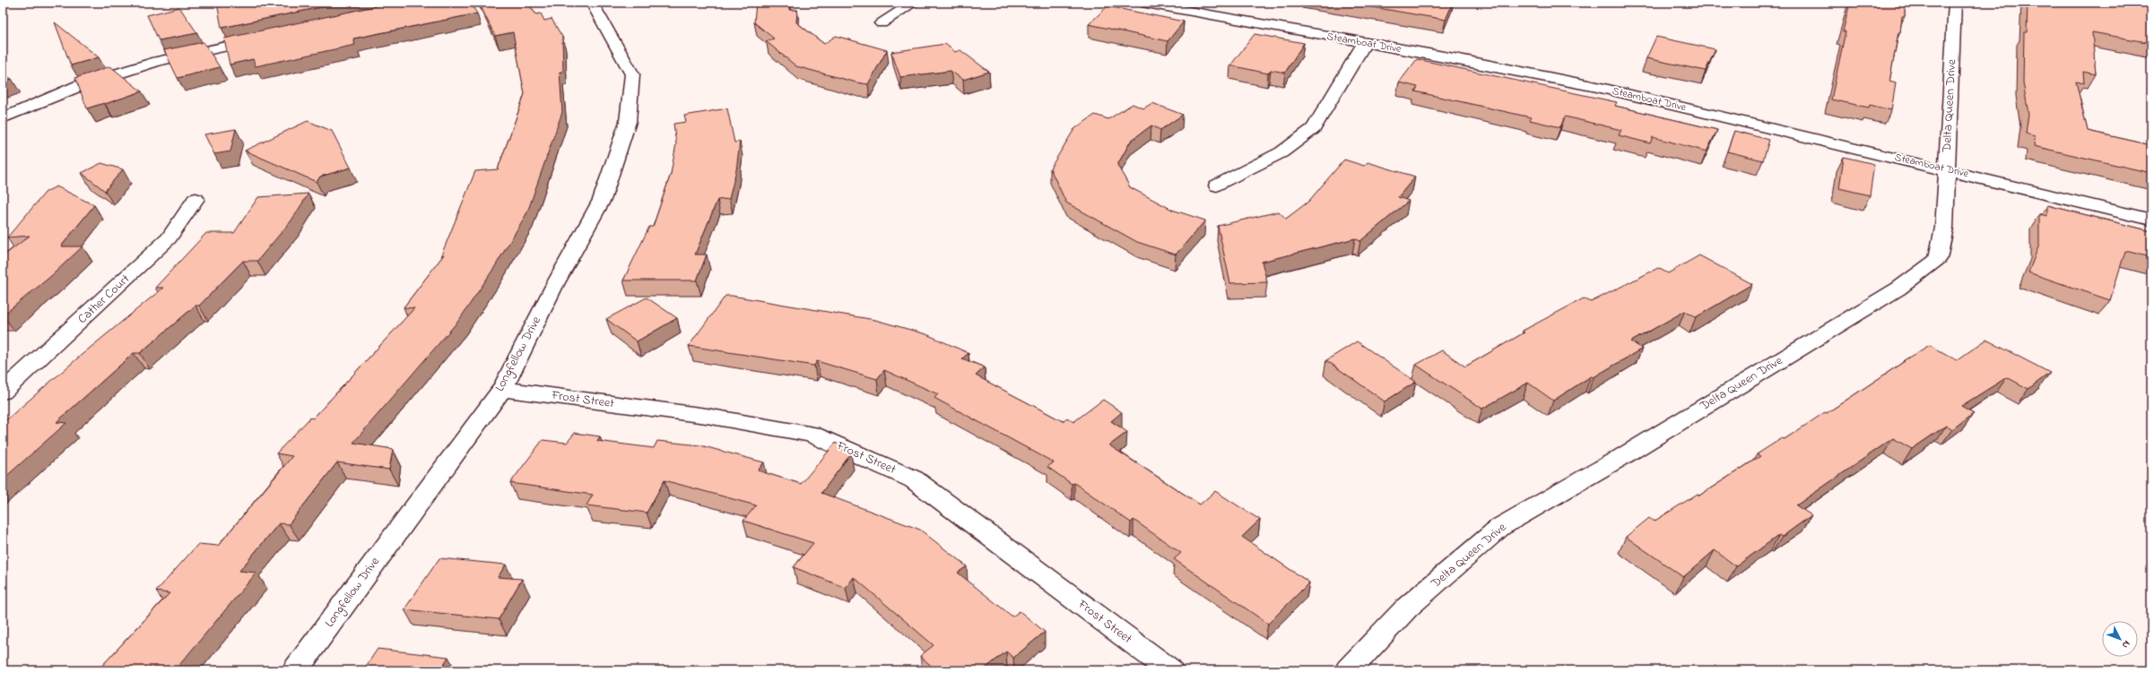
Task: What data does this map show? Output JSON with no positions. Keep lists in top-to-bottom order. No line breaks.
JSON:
{"streets":{"street":["Steamboat Drive","Delta Queen Drive","Cather Court","Longfellow Drive","Frost Street"]},"crossings":[["Steamboat Drive","Delta Queen Drive"],["Longfellow Drive","Frost Street"]],"north":"bottom right"}
